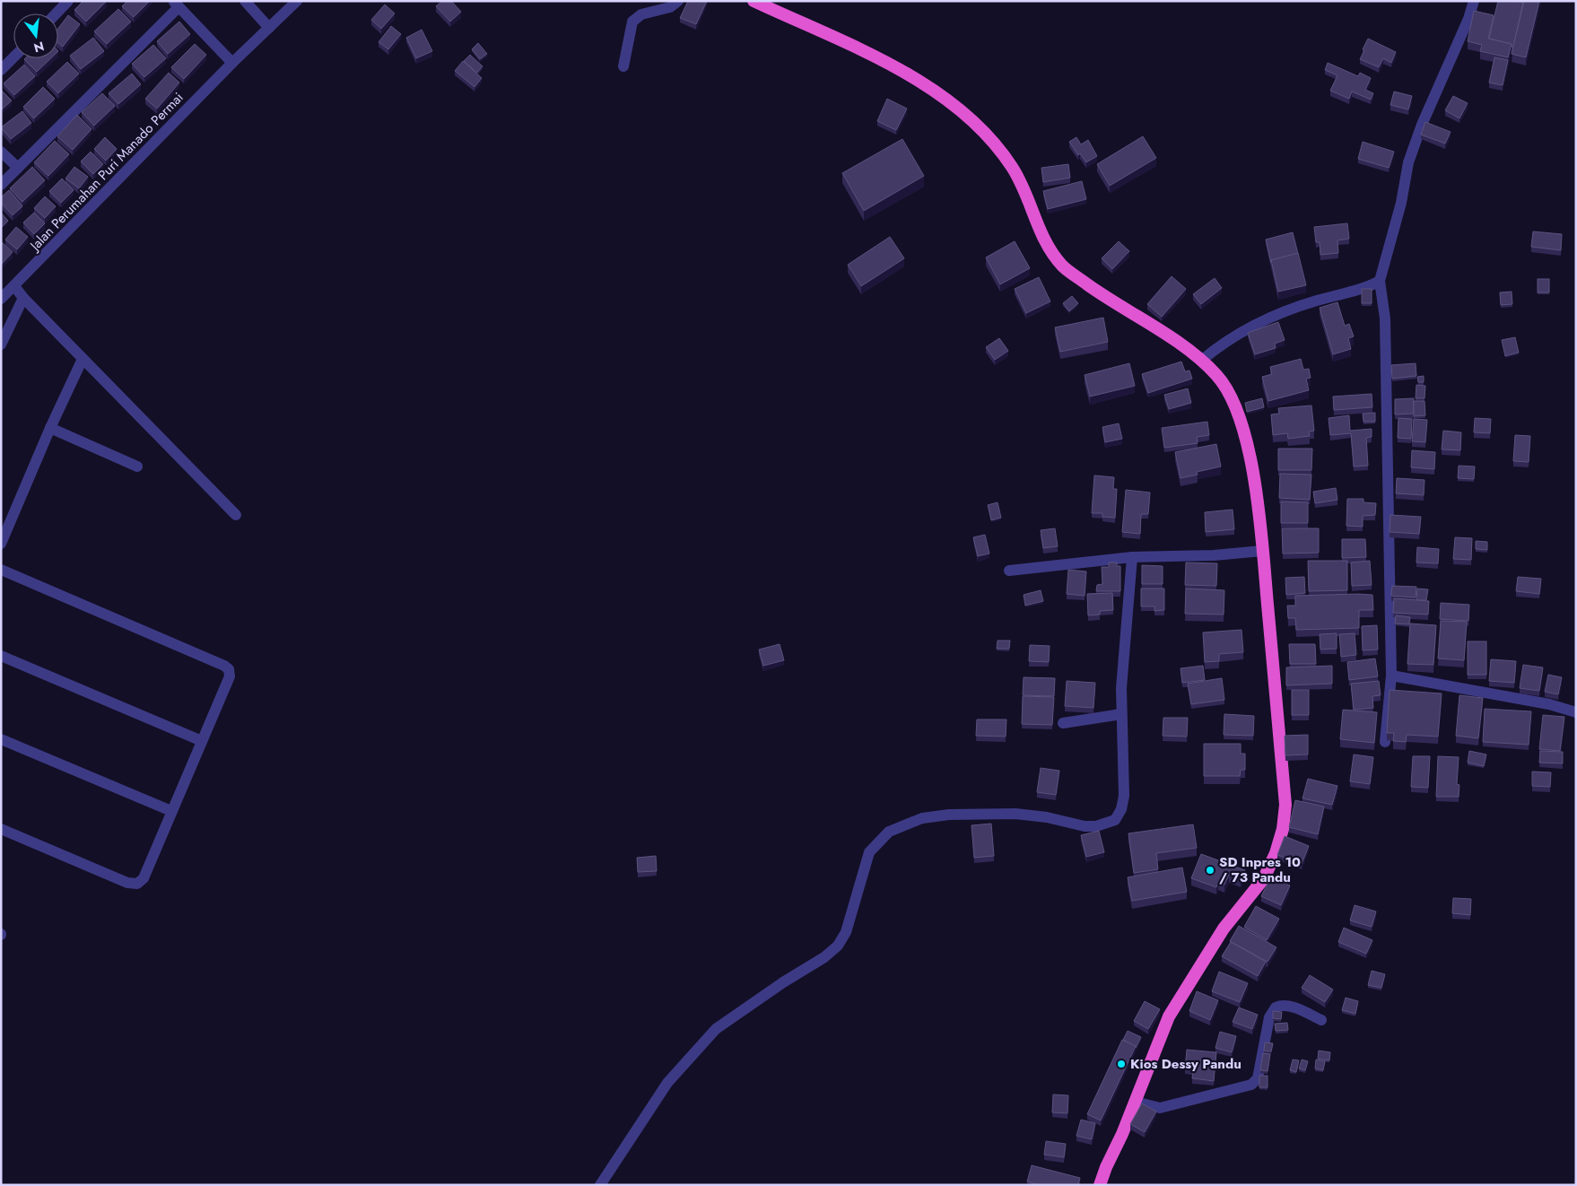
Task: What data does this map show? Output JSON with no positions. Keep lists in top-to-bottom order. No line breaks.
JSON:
{"streets":{"street":["Jalan Perumahan Puri Manado Permai"]},"places":["SD Inpres 10 / 73 Pandu","Kios Dessy Pandu"],"north":"bottom"}
